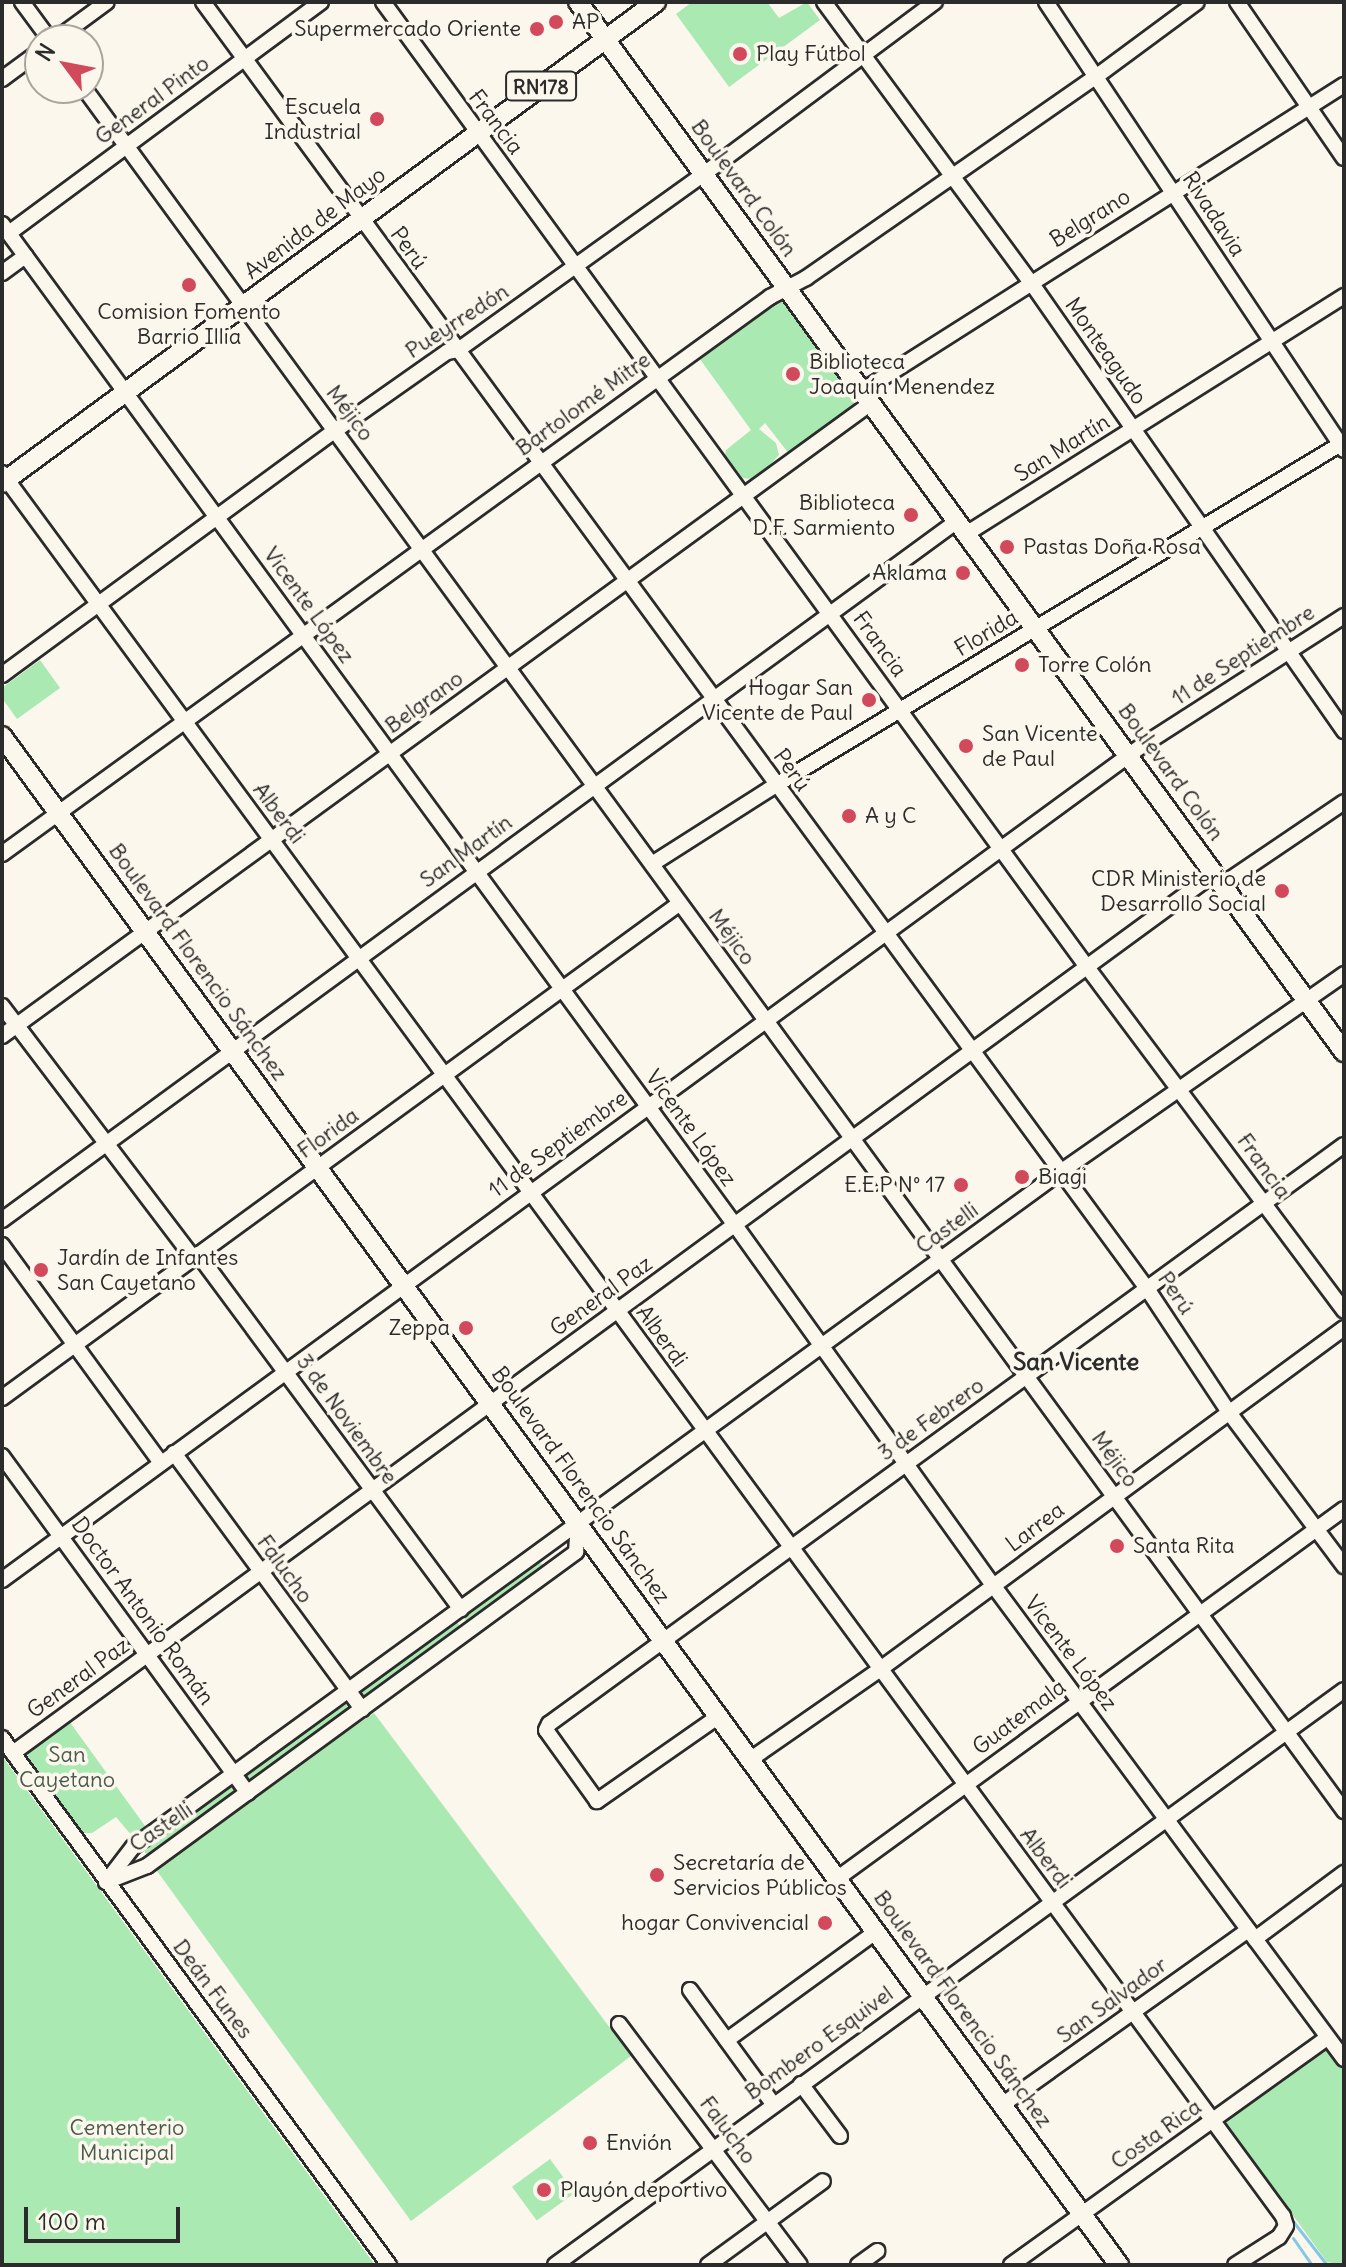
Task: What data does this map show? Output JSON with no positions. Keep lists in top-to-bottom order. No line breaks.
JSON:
{"streets":{"main road":["RN178","Boulevard Colón","Avenida de Mayo","Boulevard Florencio Sánchez"],"street":["General Pinto","Francia","Rivadavia","Belgrano","Perú","Pueyrredón","Monteagudo","Bartolomé Mitre","Méjico","San Martín","Vicente López","Florida","11 de Septiembre","Alberdi","Castelli","General Paz","3 de Noviembre","3 de Febrero","Larrea","Falucho","Doctor Antonio Román","Guatemala","Deán Funes","San Salvador","Bombero Esquivel","Costa Rica"]},"crossings":[["General Pinto","Perú"],["General Pinto","Méjico"],["General Pinto","Vicente López"],["Francia","Belgrano"],["Francia","Avenida de Mayo"],["Francia","Pueyrredón"],["Francia","Bartolomé Mitre"],["Francia","San Martín"],["Francia","Florida"],["Francia","11 de Septiembre"],["Francia","Castelli"],["Francia","General Paz"],["Francia","3 de Febrero"],["Boulevard Colón","Belgrano"],["Boulevard Colón","Avenida de Mayo"],["Boulevard Colón","Pueyrredón"],["Boulevard Colón","Bartolomé Mitre"],["Boulevard Colón","San Martín"],["Boulevard Colón","Florida"],["Boulevard Colón","11 de Septiembre"],["Boulevard Colón","Castelli"],["Boulevard Colón","General Paz"],["Rivadavia","Belgrano"],["Rivadavia","Bartolomé Mitre"],["Rivadavia","San Martín"],["Rivadavia","Florida"],["Belgrano","Perú"],["Belgrano","Monteagudo"],["Belgrano","Méjico"],["Belgrano","Vicente López"],["Belgrano","Alberdi"],["Belgrano","Boulevard Florencio Sánchez"],["Belgrano","3 de Noviembre"],["Avenida de Mayo","Perú"],["Avenida de Mayo","Méjico"],["Avenida de Mayo","Vicente López"],["Avenida de Mayo","Alberdi"],["Perú","Pueyrredón"],["Perú","Bartolomé Mitre"],["Perú","San Martín"],["Perú","Florida"],["Perú","11 de Septiembre"],["Perú","Castelli"],["Perú","General Paz"],["Perú","3 de Febrero"],["Perú","Larrea"],["Perú","Guatemala"],["Pueyrredón","Monteagudo"],["Pueyrredón","Méjico"],["Pueyrredón","Vicente López"],["Pueyrredón","Alberdi"],["Monteagudo","Bartolomé Mitre"],["Monteagudo","San Martín"],["Monteagudo","Florida"],["Monteagudo","11 de Septiembre"],["Bartolomé Mitre","Méjico"],["Bartolomé Mitre","Vicente López"],["Bartolomé Mitre","Alberdi"],["Bartolomé Mitre","Boulevard Florencio Sánchez"],["Méjico","San Martín"],["Méjico","Florida"],["Méjico","11 de Septiembre"],["Méjico","Castelli"],["Méjico","General Paz"],["Méjico","3 de Febrero"],["Méjico","Larrea"],["Méjico","Guatemala"],["Méjico","Bombero Esquivel"],["San Martín","Vicente López"],["San Martín","Alberdi"],["San Martín","Boulevard Florencio Sánchez"],["San Martín","3 de Noviembre"],["Vicente López","Florida"],["Vicente López","11 de Septiembre"],["Vicente López","Castelli"],["Vicente López","General Paz"],["Vicente López","3 de Febrero"],["Vicente López","Larrea"],["Vicente López","Guatemala"],["Vicente López","San Salvador"],["Vicente López","Bombero Esquivel"],["Vicente López","Costa Rica"],["Florida","Alberdi"],["Florida","Boulevard Florencio Sánchez"],["Florida","3 de Noviembre"],["11 de Septiembre","Alberdi"],["11 de Septiembre","Boulevard Florencio Sánchez"],["11 de Septiembre","3 de Noviembre"],["11 de Septiembre","Falucho"],["11 de Septiembre","Doctor Antonio Román"],["Alberdi","Castelli"],["Alberdi","General Paz"],["Alberdi","3 de Febrero"],["Alberdi","Larrea"],["Alberdi","Guatemala"],["Alberdi","San Salvador"],["Alberdi","Bombero Esquivel"],["Alberdi","Costa Rica"],["Boulevard Florencio Sánchez","Castelli"],["Boulevard Florencio Sánchez","General Paz"],["Boulevard Florencio Sánchez","3 de Febrero"],["Boulevard Florencio Sánchez","Larrea"],["Boulevard Florencio Sánchez","Guatemala"],["Boulevard Florencio Sánchez","San Salvador"],["Boulevard Florencio Sánchez","Bombero Esquivel"],["Boulevard Florencio Sánchez","Costa Rica"],["Castelli","3 de Noviembre"],["Castelli","Falucho"],["Castelli","Doctor Antonio Román"],["Castelli","Deán Funes"],["General Paz","3 de Noviembre"],["General Paz","Falucho"],["General Paz","Doctor Antonio Román"],["General Paz","Deán Funes"],["Falucho","Bombero Esquivel"]],"districts":["San Vicente"],"parks":["San Cayetano","Cementerio Municipal"],"places":["AP","Supermercado Oriente","Play Fútbol","Escuela Industrial","Comision Fomento Barrio Illia","Biblioteca Joaquín Menendez","Biblioteca D.F. Sarmiento","Pastas Doña Rosa","Aklama","Torre Colón","Hogar San Vicente de Paul","San Vicente de Paul","A y C","CDR Ministerio de Desarrollo Social","Biagi","E.E.P N° 17","Jardín de Infantes San Cayetano","Zeppa","Santa Rita","Secretaría de Servicios Públicos","hogar Convivencial","Envión","Playón deportivo"],"scale_bar":"100 m","north":"top left"}
